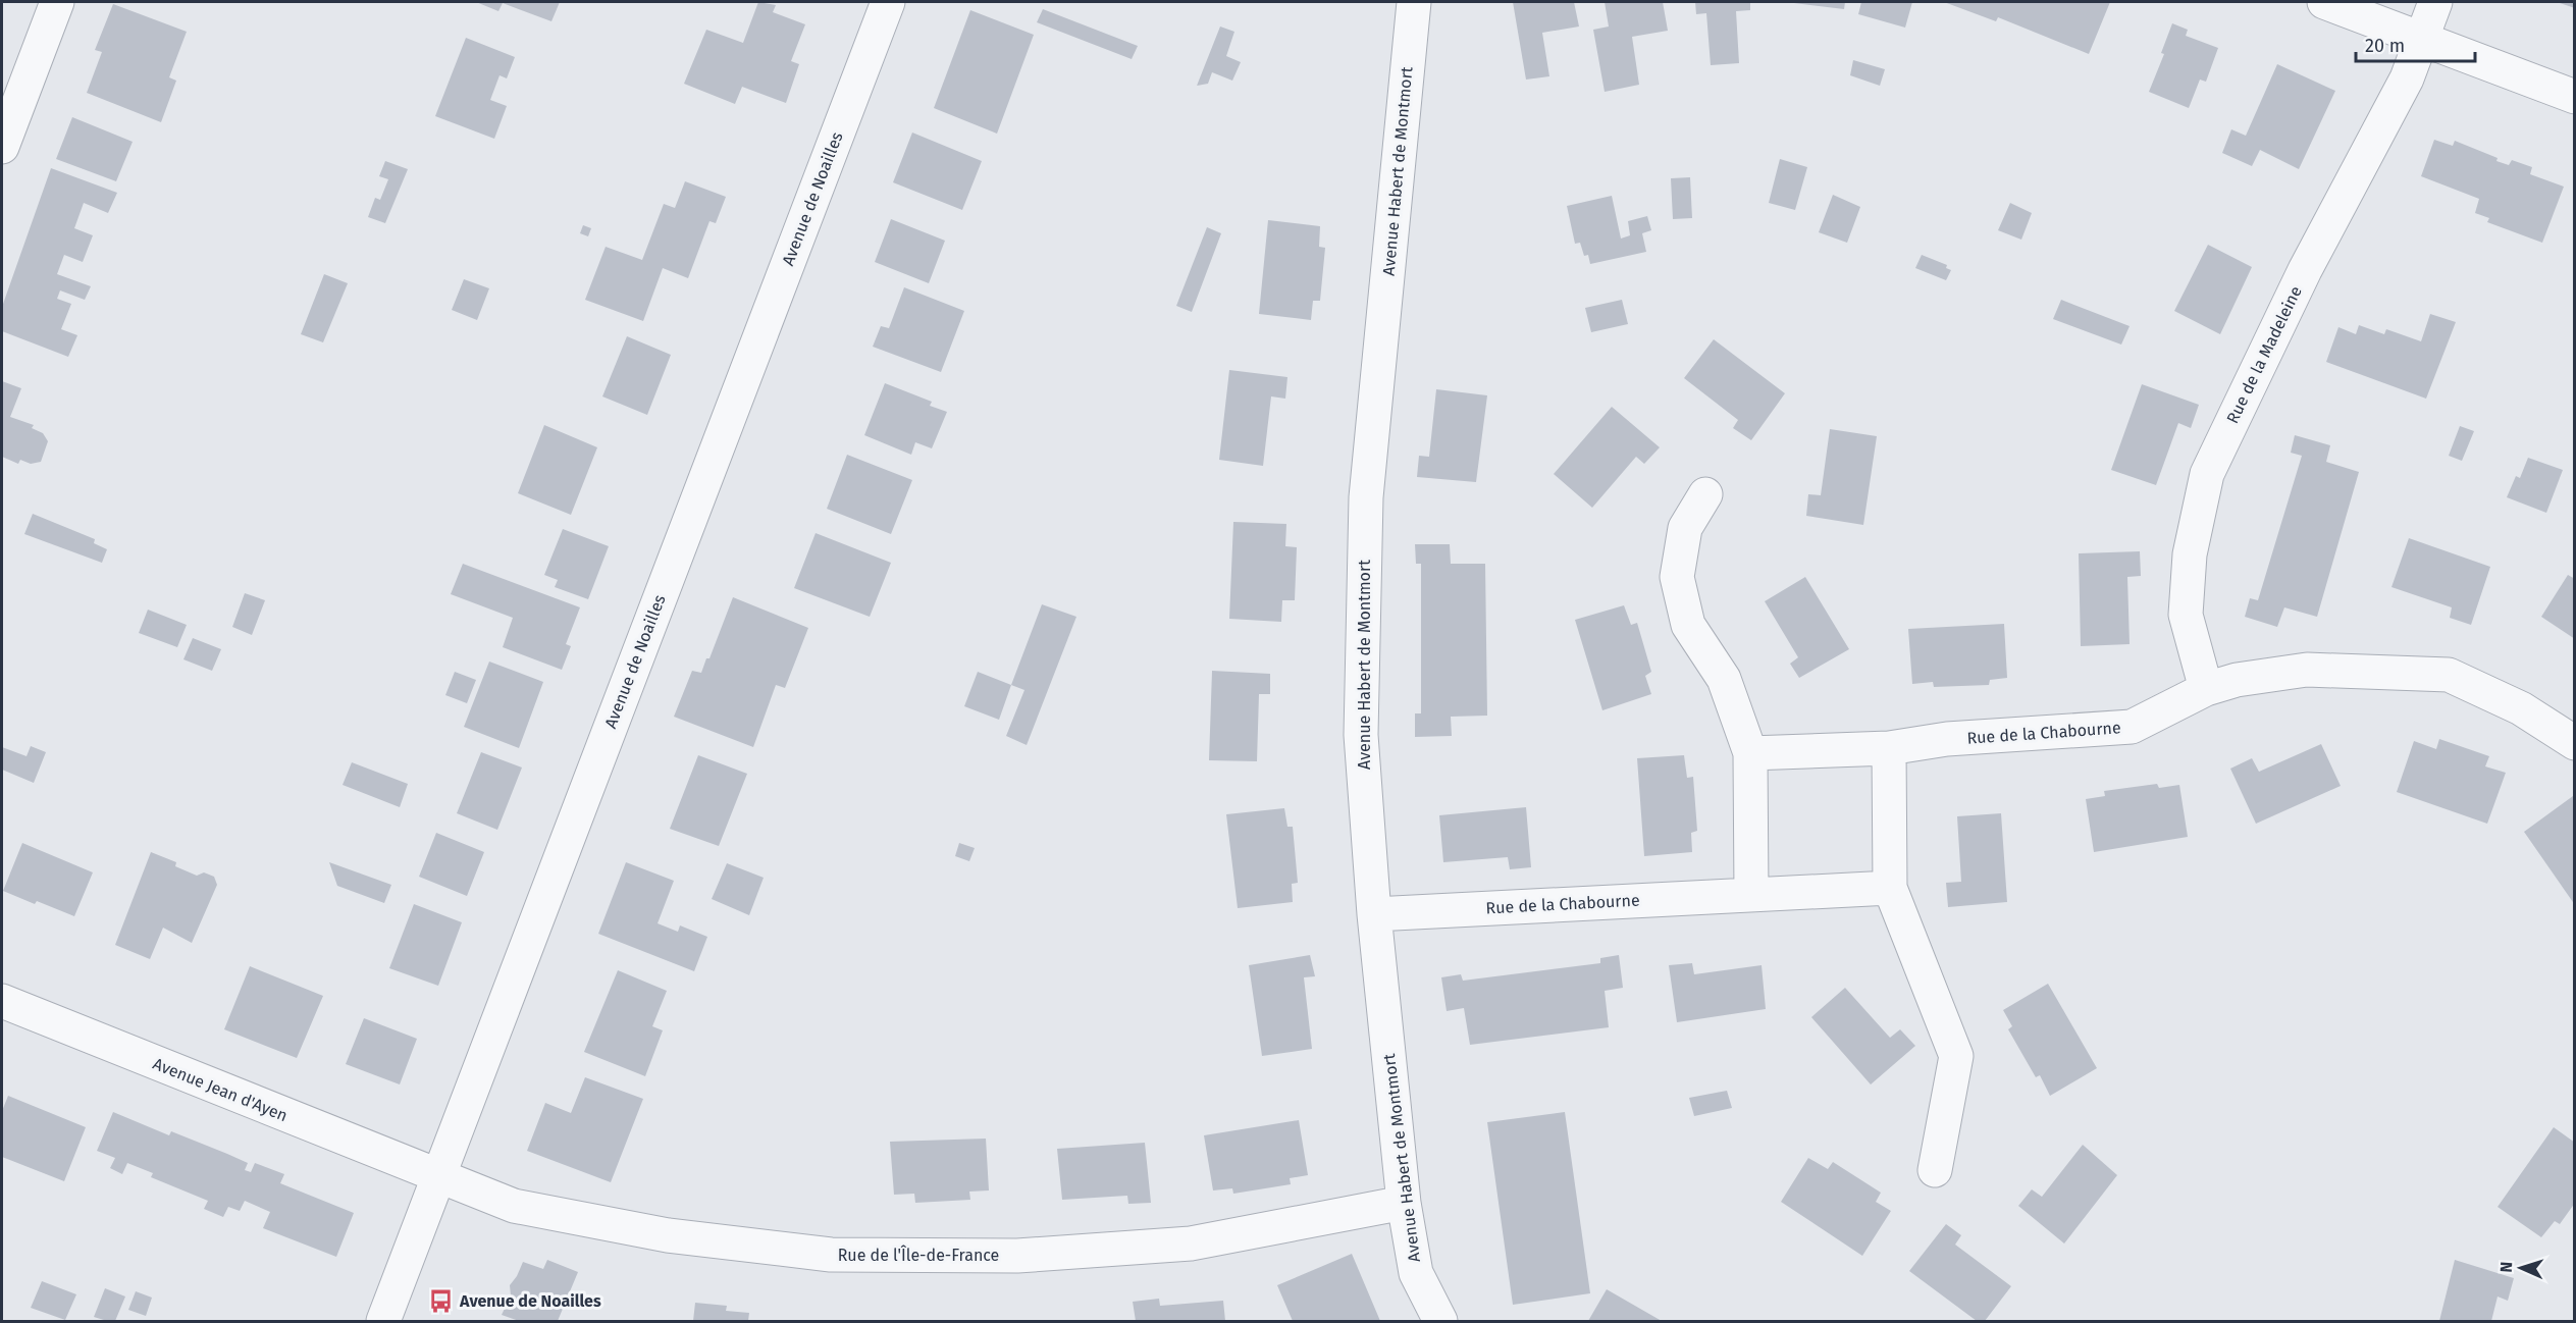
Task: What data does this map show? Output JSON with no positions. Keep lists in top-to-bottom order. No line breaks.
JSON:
{"streets":{"street":["Avenue Habert de Montmort","Avenue de Noailles","Rue de la Madeleine","Rue de la Chabourne","Avenue Jean d'Ayen","Rue de l'Île-de-France"]},"crossings":[["Avenue Habert de Montmort","Rue de la Chabourne"],["Avenue Habert de Montmort","Rue de l'Île-de-France"],["Avenue de Noailles","Avenue Jean d'Ayen"],["Avenue de Noailles","Rue de l'Île-de-France"],["Rue de la Madeleine","Rue de la Chabourne"],["Avenue Jean d'Ayen","Rue de l'Île-de-France"]],"places":{"bus stop":["Avenue de Noailles"]},"scale_bar":"20 m","north":"left"}
